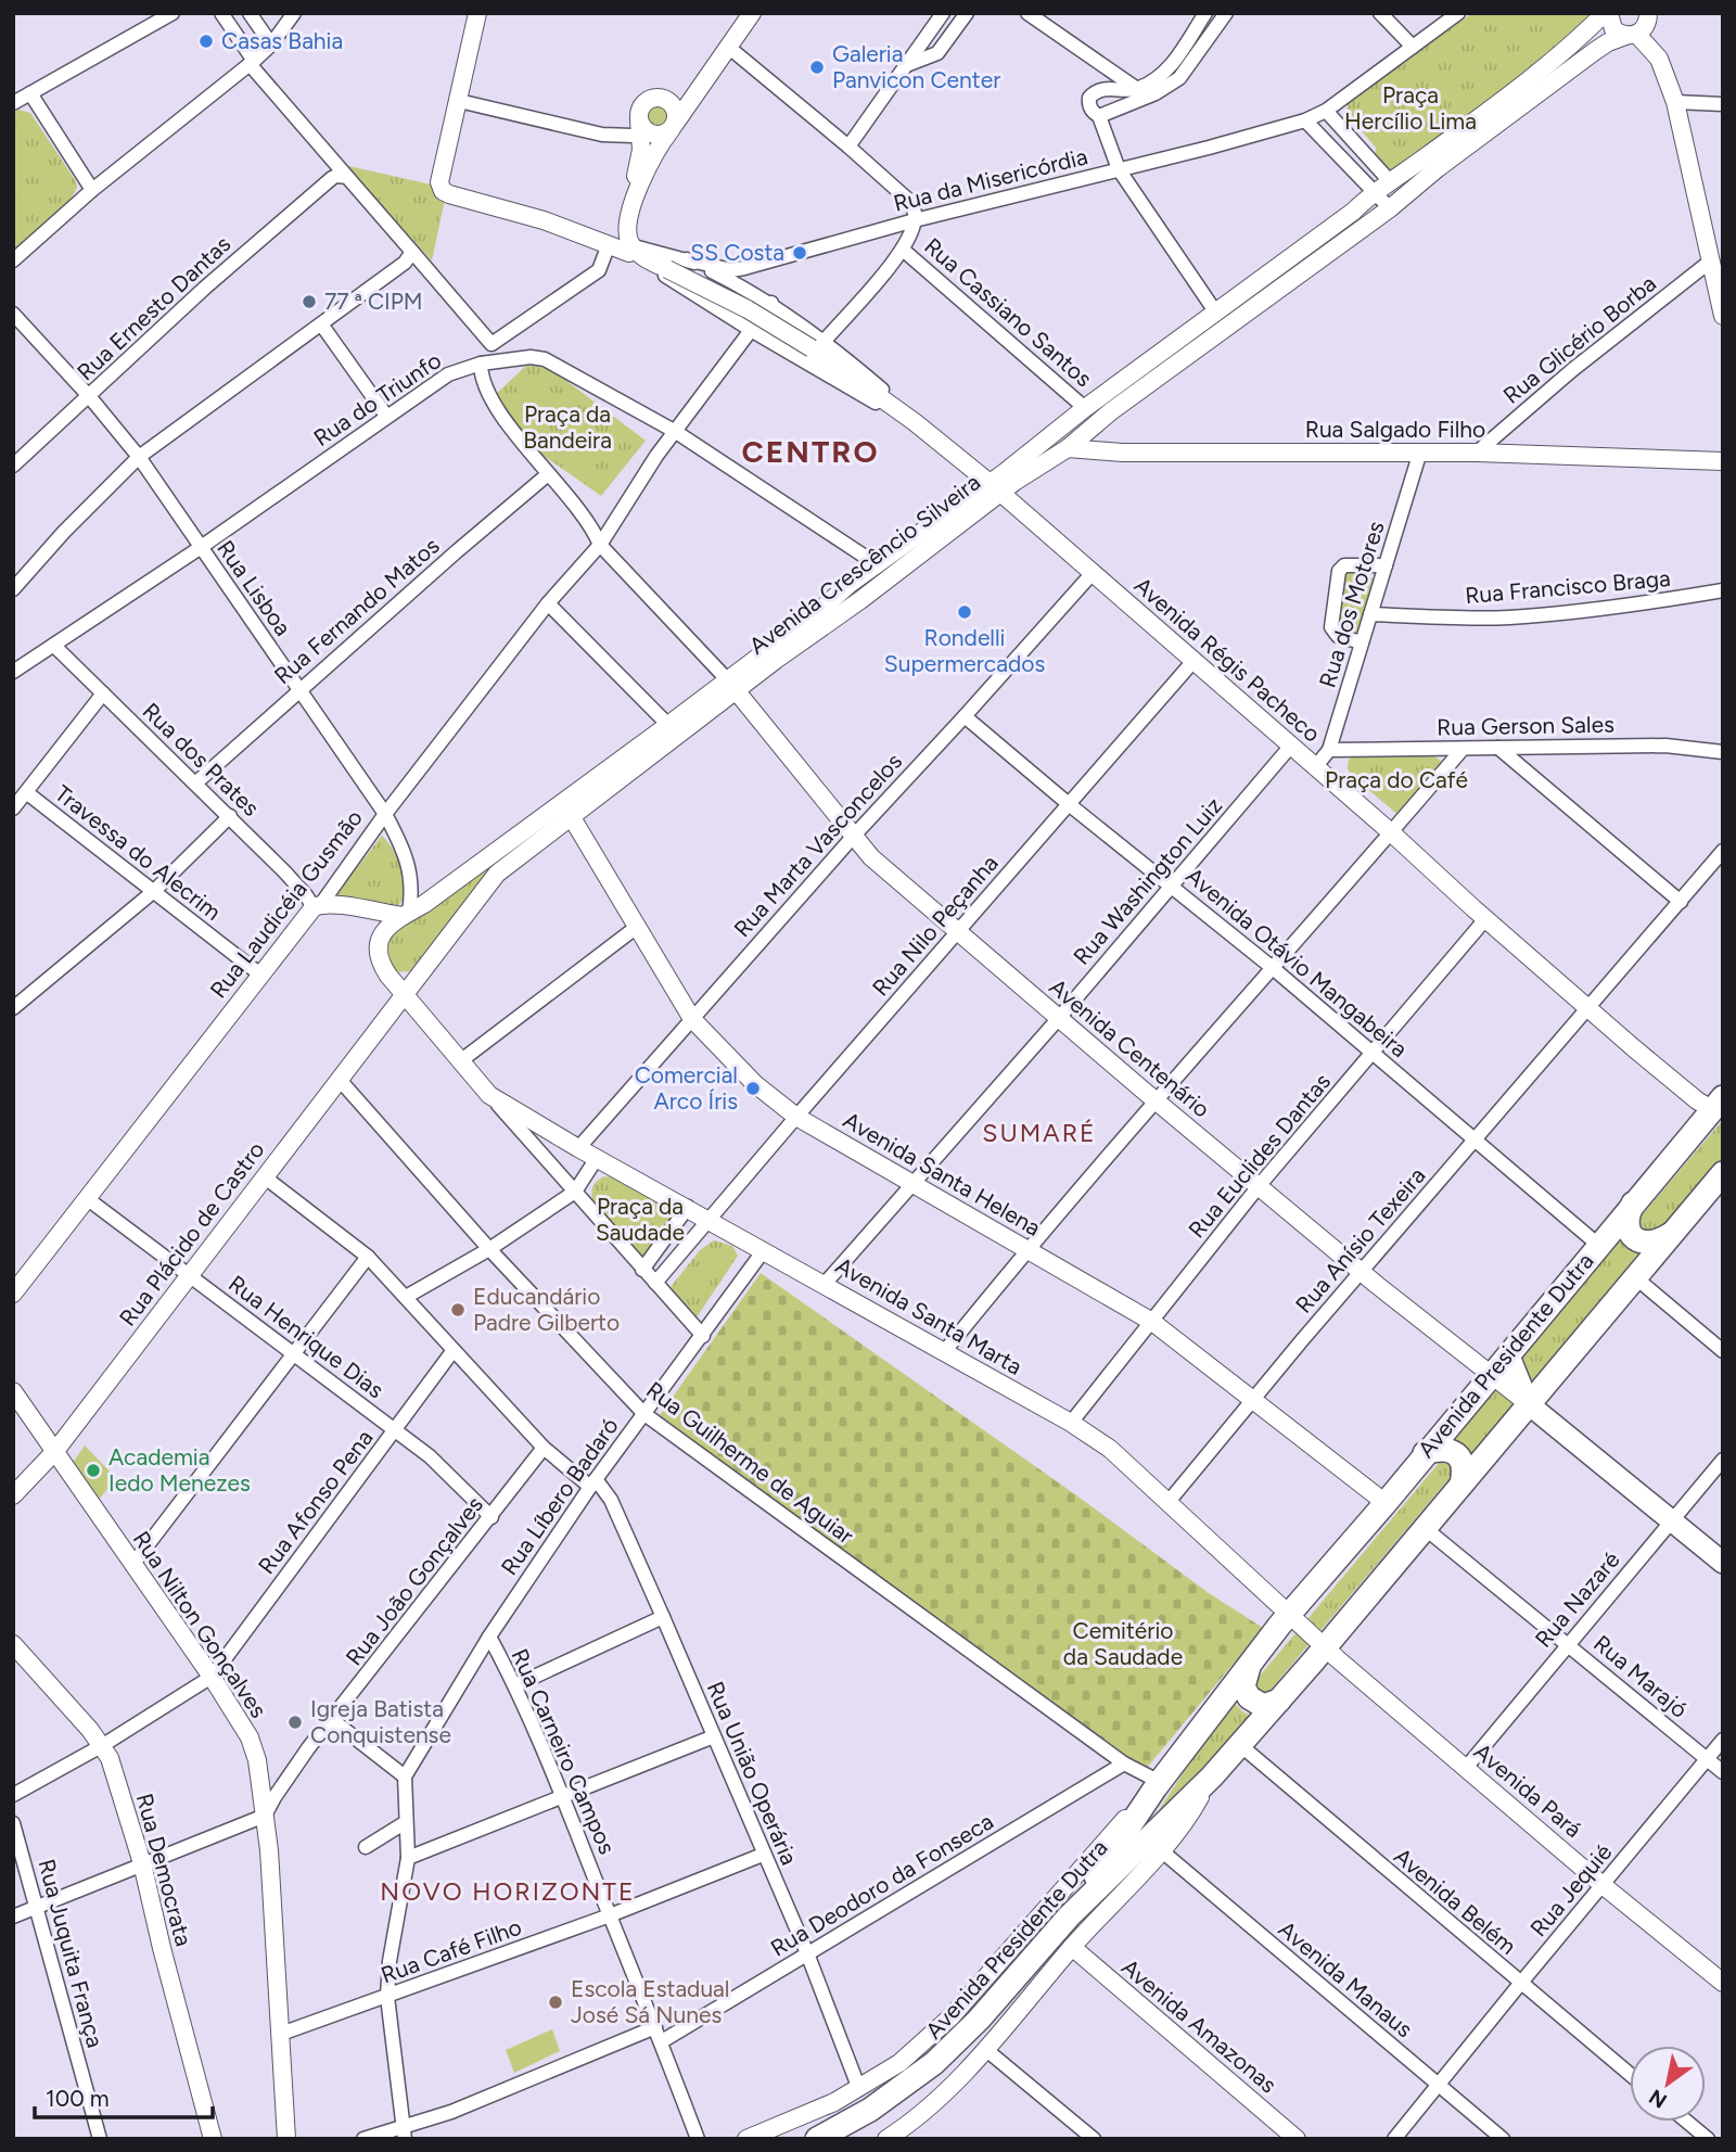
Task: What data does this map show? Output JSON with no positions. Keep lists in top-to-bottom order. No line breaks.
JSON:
{"streets":{"highway":["Avenida Presidente Dutra"],"street":["Rua da Misericórdia","Rua Ernesto Dantas","Rua Cassiano Santos","Rua Glicério Borba","Rua do Triunfo","Rua Salgado Filho","Avenida Crescêncio Silveira","Rua Francisco Braga","Rua Lisboa","Rua dos Motores","Rua Fernando Matos","Avenida Régis Pacheco","Rua Gerson Sales","Rua dos Prates","Rua Marta Vasconcelos","Travessa do Alecrim","Rua Washington Luiz","Rua Laudicéia Gusmão","Rua Nilo Peçanha","Avenida Otávio Mangabeira","Avenida Centenário","Rua Euclides Dantas","Avenida Santa Helena","Rua Plácido de Castro","Rua Anísio Texeira","Avenida Santa Marta","Rua Henrique Dias","Rua Guilherme de Aguiar","Rua Líbero Badaró","Rua Afonso Pena","Rua João Gonçalves","Rua Nazaré","Rua Nilton Gonçalves","Rua Marajó","Rua Carneiro Campos","Rua União Operária","Avenida Pará","Rua Democrata","Rua Deodoro da Fonseca","Rua Jequié","Avenida Belém","Rua Café Filho","Rua Juquita França","Avenida Manaus","Avenida Amazonas"]},"crossings":[["Rua da Misericórdia","Avenida Régis Pacheco"],["Rua Ernesto Dantas","Rua Lisboa"],["Rua Cassiano Santos","Avenida Crescêncio Silveira"],["Rua Glicério Borba","Rua Salgado Filho"],["Rua do Triunfo","Avenida Crescêncio Silveira"],["Rua do Triunfo","Rua Lisboa"],["Rua do Triunfo","Rua dos Prates"],["Rua do Triunfo","Rua Laudicéia Gusmão"],["Rua Salgado Filho","Avenida Crescêncio Silveira"],["Rua Salgado Filho","Rua dos Motores"],["Avenida Crescêncio Silveira","Rua Lisboa"],["Avenida Crescêncio Silveira","Avenida Régis Pacheco"],["Avenida Crescêncio Silveira","Avenida Centenário"],["Avenida Crescêncio Silveira","Avenida Santa Helena"],["Avenida Crescêncio Silveira","Rua Plácido de Castro"],["Avenida Crescêncio Silveira","Avenida Santa Marta"],["Rua Francisco Braga","Rua dos Motores"],["Rua Lisboa","Rua Fernando Matos"],["Rua Lisboa","Rua Laudicéia Gusmão"],["Rua dos Motores","Avenida Régis Pacheco"],["Rua dos Motores","Rua Gerson Sales"],["Rua Fernando Matos","Rua dos Prates"],["Avenida Régis Pacheco","Rua Marta Vasconcelos"],["Avenida Régis Pacheco","Rua Washington Luiz"],["Avenida Régis Pacheco","Rua Nilo Peçanha"],["Avenida Régis Pacheco","Rua Euclides Dantas"],["Avenida Régis Pacheco","Rua Anísio Texeira"],["Avenida Régis Pacheco","Avenida Presidente Dutra"],["Rua dos Prates","Rua Laudicéia Gusmão"],["Rua Marta Vasconcelos","Avenida Otávio Mangabeira"],["Rua Marta Vasconcelos","Avenida Centenário"],["Rua Marta Vasconcelos","Avenida Santa Helena"],["Rua Marta Vasconcelos","Avenida Santa Marta"],["Travessa do Alecrim","Rua Laudicéia Gusmão"],["Rua Washington Luiz","Avenida Otávio Mangabeira"],["Rua Washington Luiz","Avenida Centenário"],["Rua Washington Luiz","Avenida Santa Helena"],["Rua Washington Luiz","Avenida Santa Marta"],["Rua Laudicéia Gusmão","Rua Henrique Dias"],["Rua Nilo Peçanha","Avenida Otávio Mangabeira"],["Rua Nilo Peçanha","Avenida Centenário"],["Rua Nilo Peçanha","Avenida Santa Helena"],["Rua Nilo Peçanha","Avenida Santa Marta"],["Avenida Otávio Mangabeira","Rua Euclides Dantas"],["Avenida Otávio Mangabeira","Rua Anísio Texeira"],["Avenida Otávio Mangabeira","Avenida Presidente Dutra"],["Avenida Centenário","Rua Euclides Dantas"],["Avenida Centenário","Rua Anísio Texeira"],["Avenida Centenário","Avenida Presidente Dutra"],["Rua Euclides Dantas","Avenida Santa Helena"],["Rua Euclides Dantas","Avenida Santa Marta"],["Avenida Santa Helena","Rua Anísio Texeira"],["Avenida Santa Helena","Avenida Presidente Dutra"],["Rua Plácido de Castro","Avenida Santa Marta"],["Rua Plácido de Castro","Rua Henrique Dias"],["Rua Plácido de Castro","Rua Guilherme de Aguiar"],["Rua Plácido de Castro","Rua Nilton Gonçalves"],["Rua Plácido de Castro","Rua União Operária"],["Rua Anísio Texeira","Avenida Santa Marta"],["Avenida Santa Marta","Avenida Presidente Dutra"],["Avenida Santa Marta","Rua Líbero Badaró"],["Avenida Santa Marta","Avenida Pará"],["Rua Henrique Dias","Rua Afonso Pena"],["Rua Henrique Dias","Rua João Gonçalves"],["Avenida Presidente Dutra","Rua Guilherme de Aguiar"],["Avenida Presidente Dutra","Rua União Operária"],["Avenida Presidente Dutra","Avenida Pará"],["Avenida Presidente Dutra","Avenida Belém"],["Avenida Presidente Dutra","Avenida Manaus"],["Avenida Presidente Dutra","Avenida Amazonas"],["Rua Guilherme de Aguiar","Rua Líbero Badaró"],["Rua Guilherme de Aguiar","Rua Deodoro da Fonseca"],["Rua Líbero Badaró","Rua Carneiro Campos"],["Rua Líbero Badaró","Rua União Operária"],["Rua Afonso Pena","Rua Nilton Gonçalves"],["Rua Afonso Pena","Rua União Operária"],["Rua João Gonçalves","Rua Nilton Gonçalves"],["Rua João Gonçalves","Rua União Operária"],["Rua Nazaré","Rua Marajó"],["Rua Nazaré","Avenida Pará"],["Rua Nilton Gonçalves","Rua Café Filho"],["Rua Marajó","Rua Jequié"],["Rua Carneiro Campos","Rua Deodoro da Fonseca"],["Rua Carneiro Campos","Rua Café Filho"],["Rua União Operária","Rua Deodoro da Fonseca"],["Rua União Operária","Rua Café Filho"],["Avenida Pará","Rua Jequié"],["Rua Jequié","Avenida Belém"],["Rua Jequié","Avenida Manaus"]],"districts":["CENTRO","SUMARÉ","NOVO HORIZONTE"],"parks":["Praça Hercílio Lima","Praça da Bandeira","Praça do Café","Praça da Saudade","Cemitério da Saudade"],"places":["Casas Bahia","Galeria Panvicon Center","SS Costa","77 ª CIPM","Rondelli Supermercados","Comercial Arco Íris","Educandário Padre Gilberto","Academia Iedo Menezes","Igreja Batista Conquistense","Escola Estadual José Sá Nunes"],"scale_bar":"100 m","north":"bottom left"}
